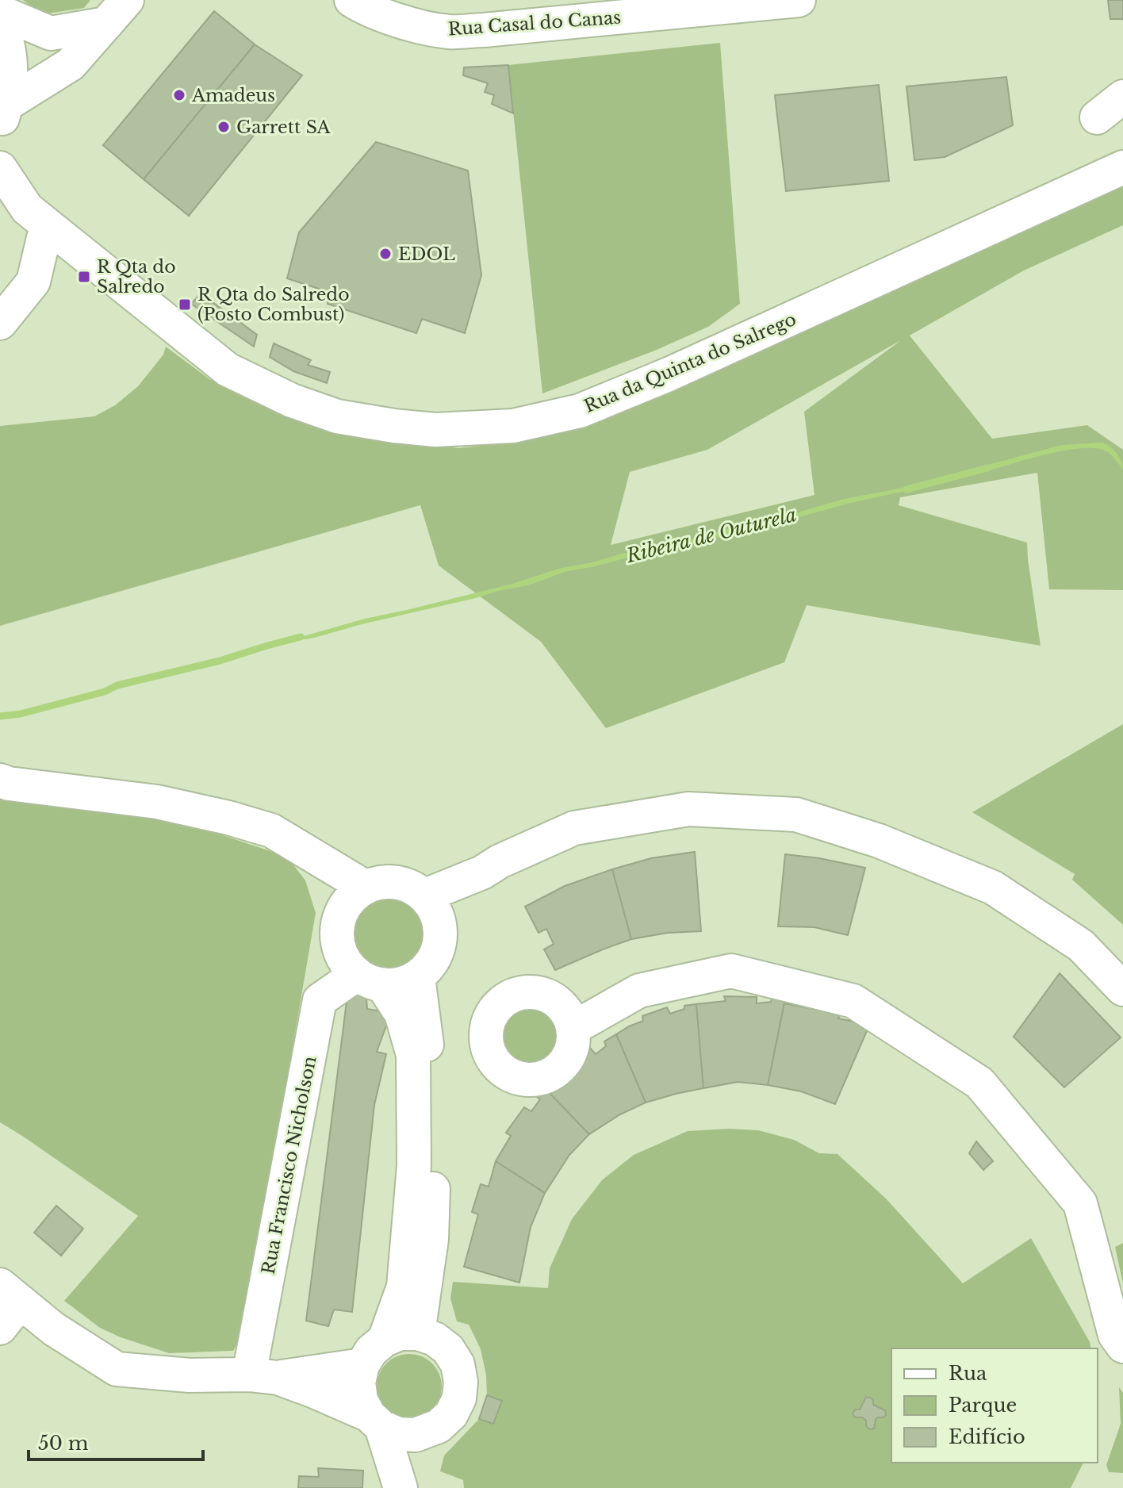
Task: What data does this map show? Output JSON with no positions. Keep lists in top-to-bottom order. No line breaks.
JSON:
{"streets":{"street":["Rua Casal do Canas","Rua da Quinta do Salrego","Rua Francisco Nicholson"]},"water":["Ribeira de Outurela"],"places":{"other":["Amadeus","Garrett SA","EDOL"],"transit":["R Qta do Salredo","R Qta do Salredo (Posto Combust)"]},"legend":["Rua","Parque","Edifício"],"scale_bar":"50 m"}
